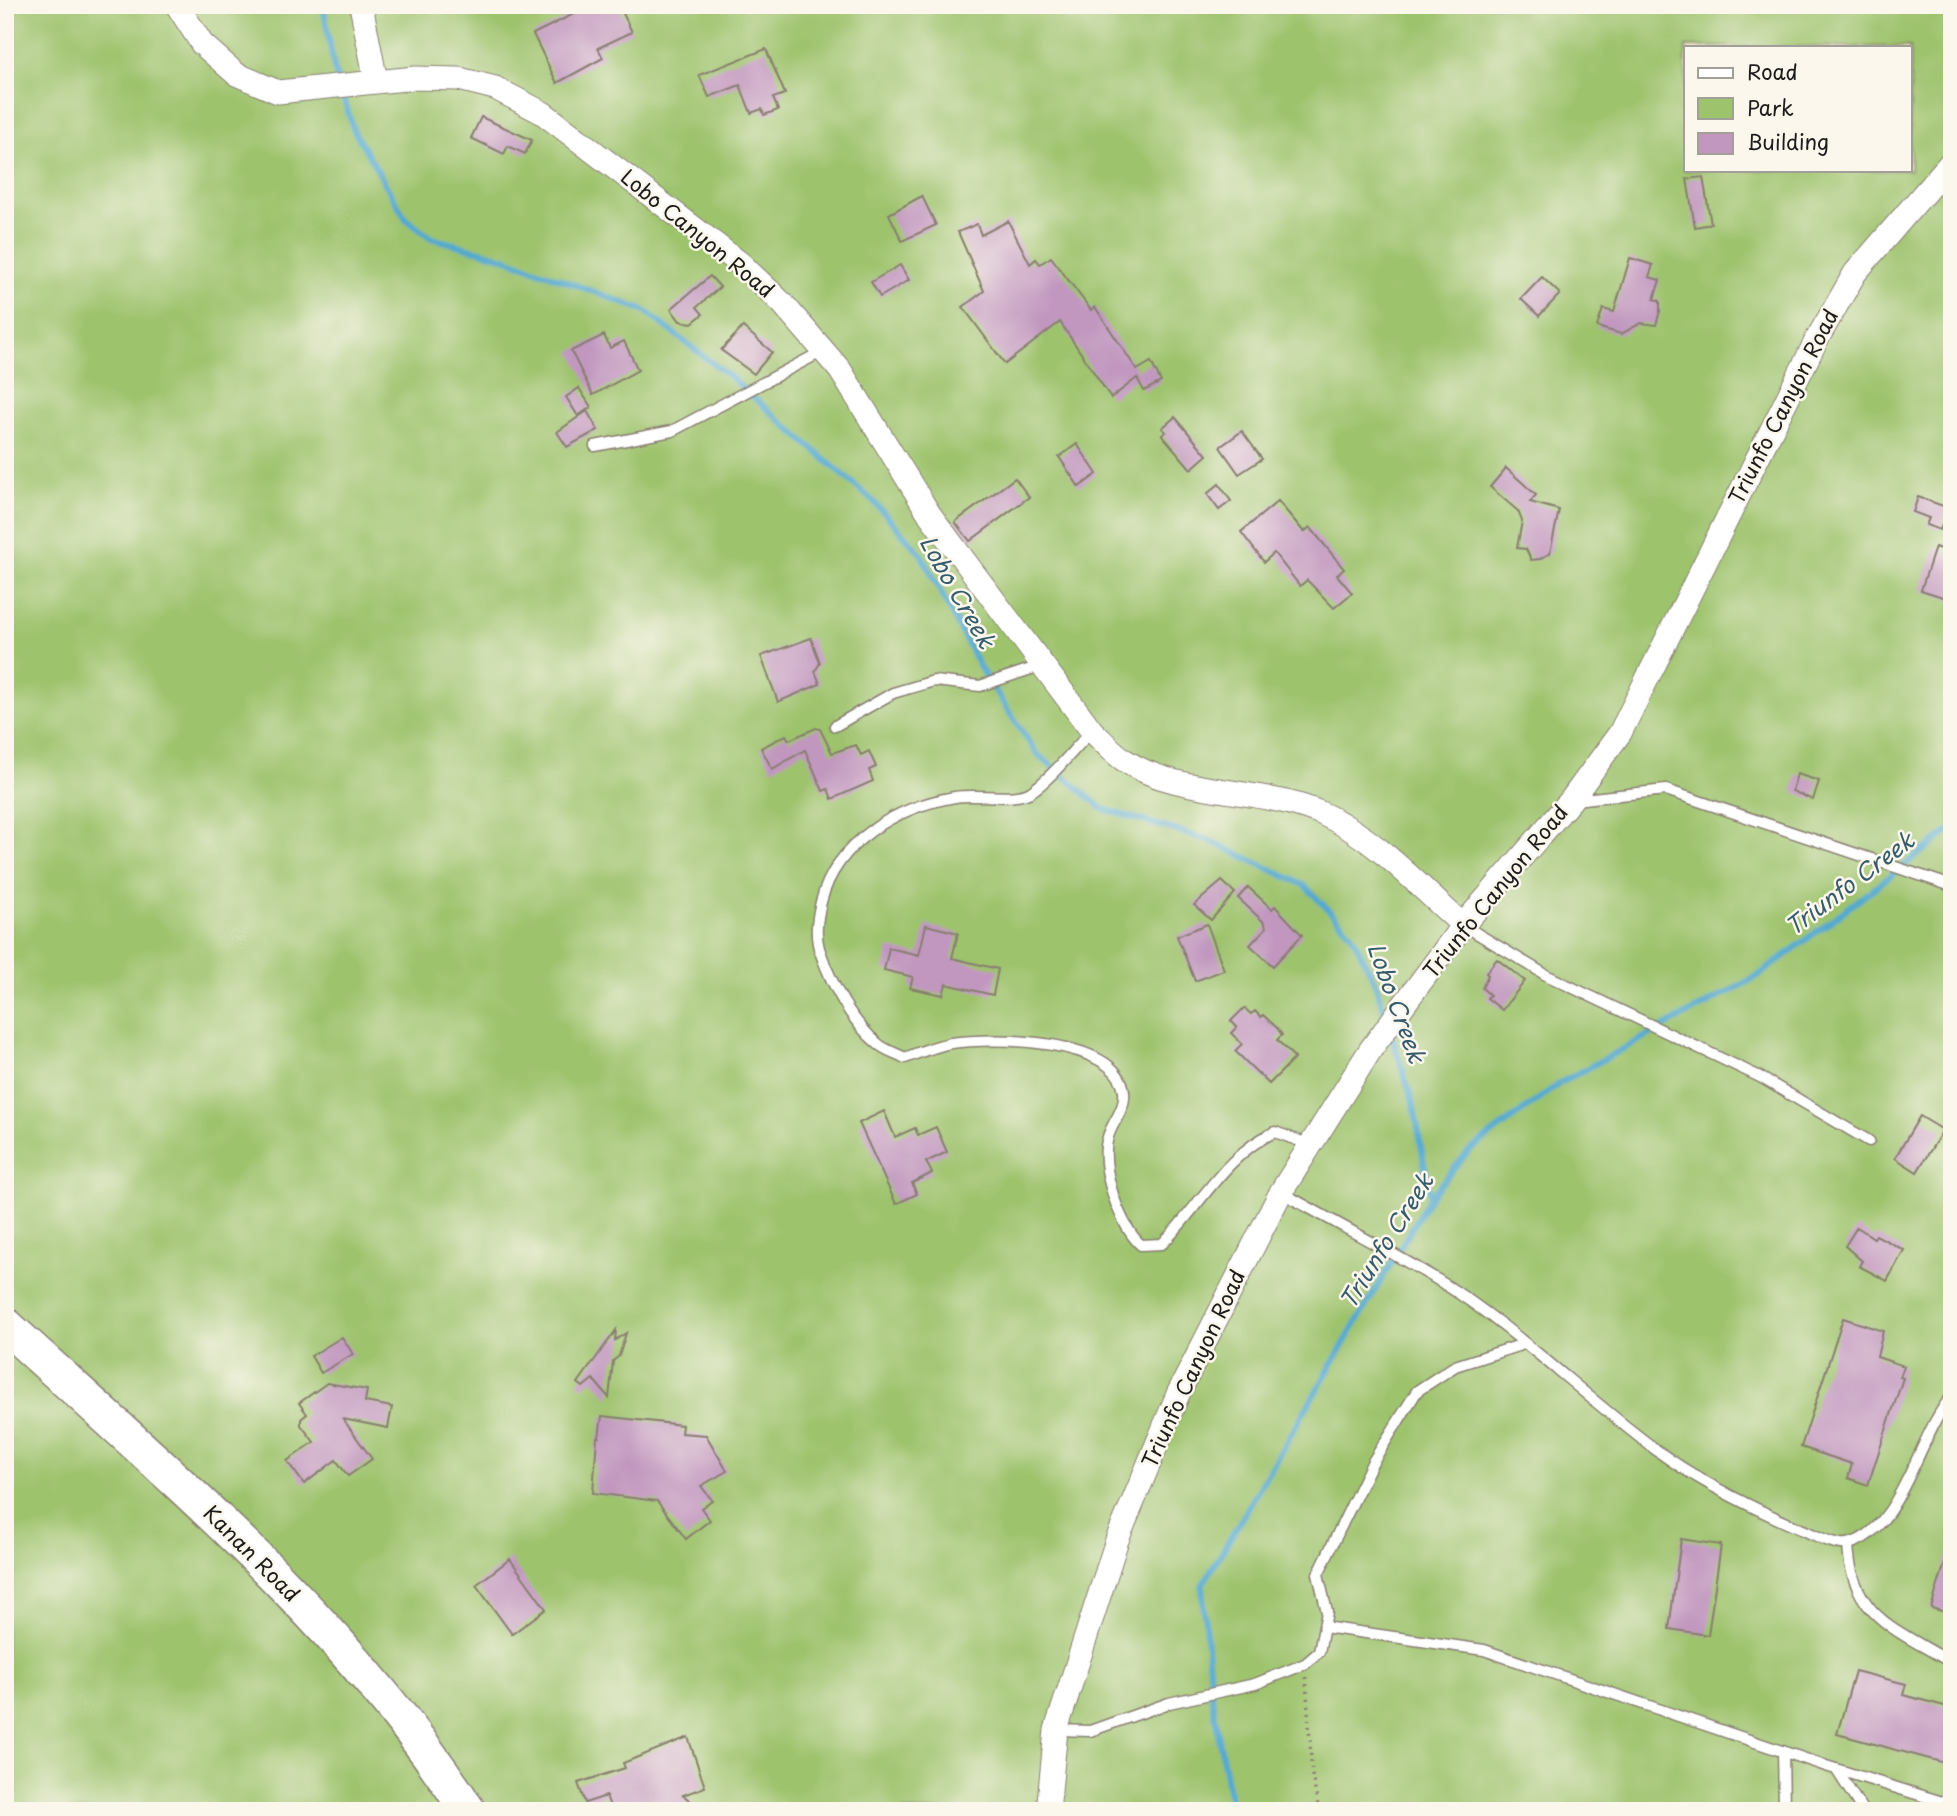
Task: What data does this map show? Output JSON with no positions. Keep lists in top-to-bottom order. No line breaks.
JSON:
{"streets":{"main road":["Kanan Road"],"street":["Lobo Canyon Road","Triunfo Canyon Road"]},"crossings":[["Lobo Canyon Road","Triunfo Canyon Road"]],"water":["Lobo Creek","Triunfo Creek"],"legend":["Road","Park","Building"]}
